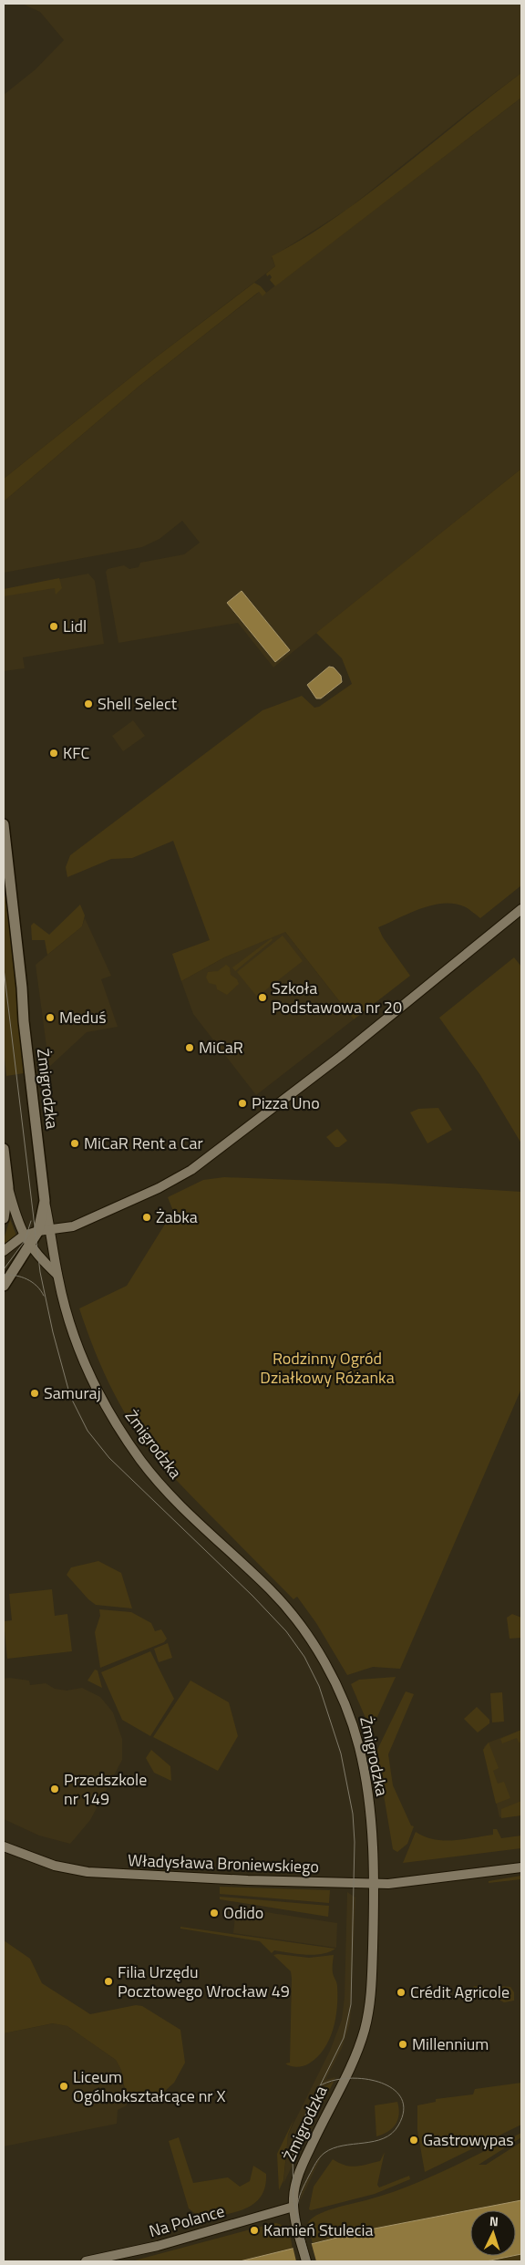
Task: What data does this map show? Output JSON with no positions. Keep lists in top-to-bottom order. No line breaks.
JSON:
{"streets":{"main road":["Żmigrodzka"],"street":["Władysława Broniewskiego","Na Polance"]},"crossings":[["Żmigrodzka","Władysława Broniewskiego"],["Żmigrodzka","Na Polance"]],"parks":["Rodzinny Ogród Działkowy Różanka"],"places":["Lidl","Shell Select","KFC","Szkoła Podstawowa nr 20","Meduś","MiCaR","Pizza Uno","MiCaR Rent a Car","Żabka","Samuraj","Przedszkole nr 149","Odido","Filia Urzędu Pocztowego Wrocław 49","Crédit Agricole","Millennium","Liceum Ogólnokształcące nr X","Gastrowypas","Kamień Stulecia"],"north":"top"}
